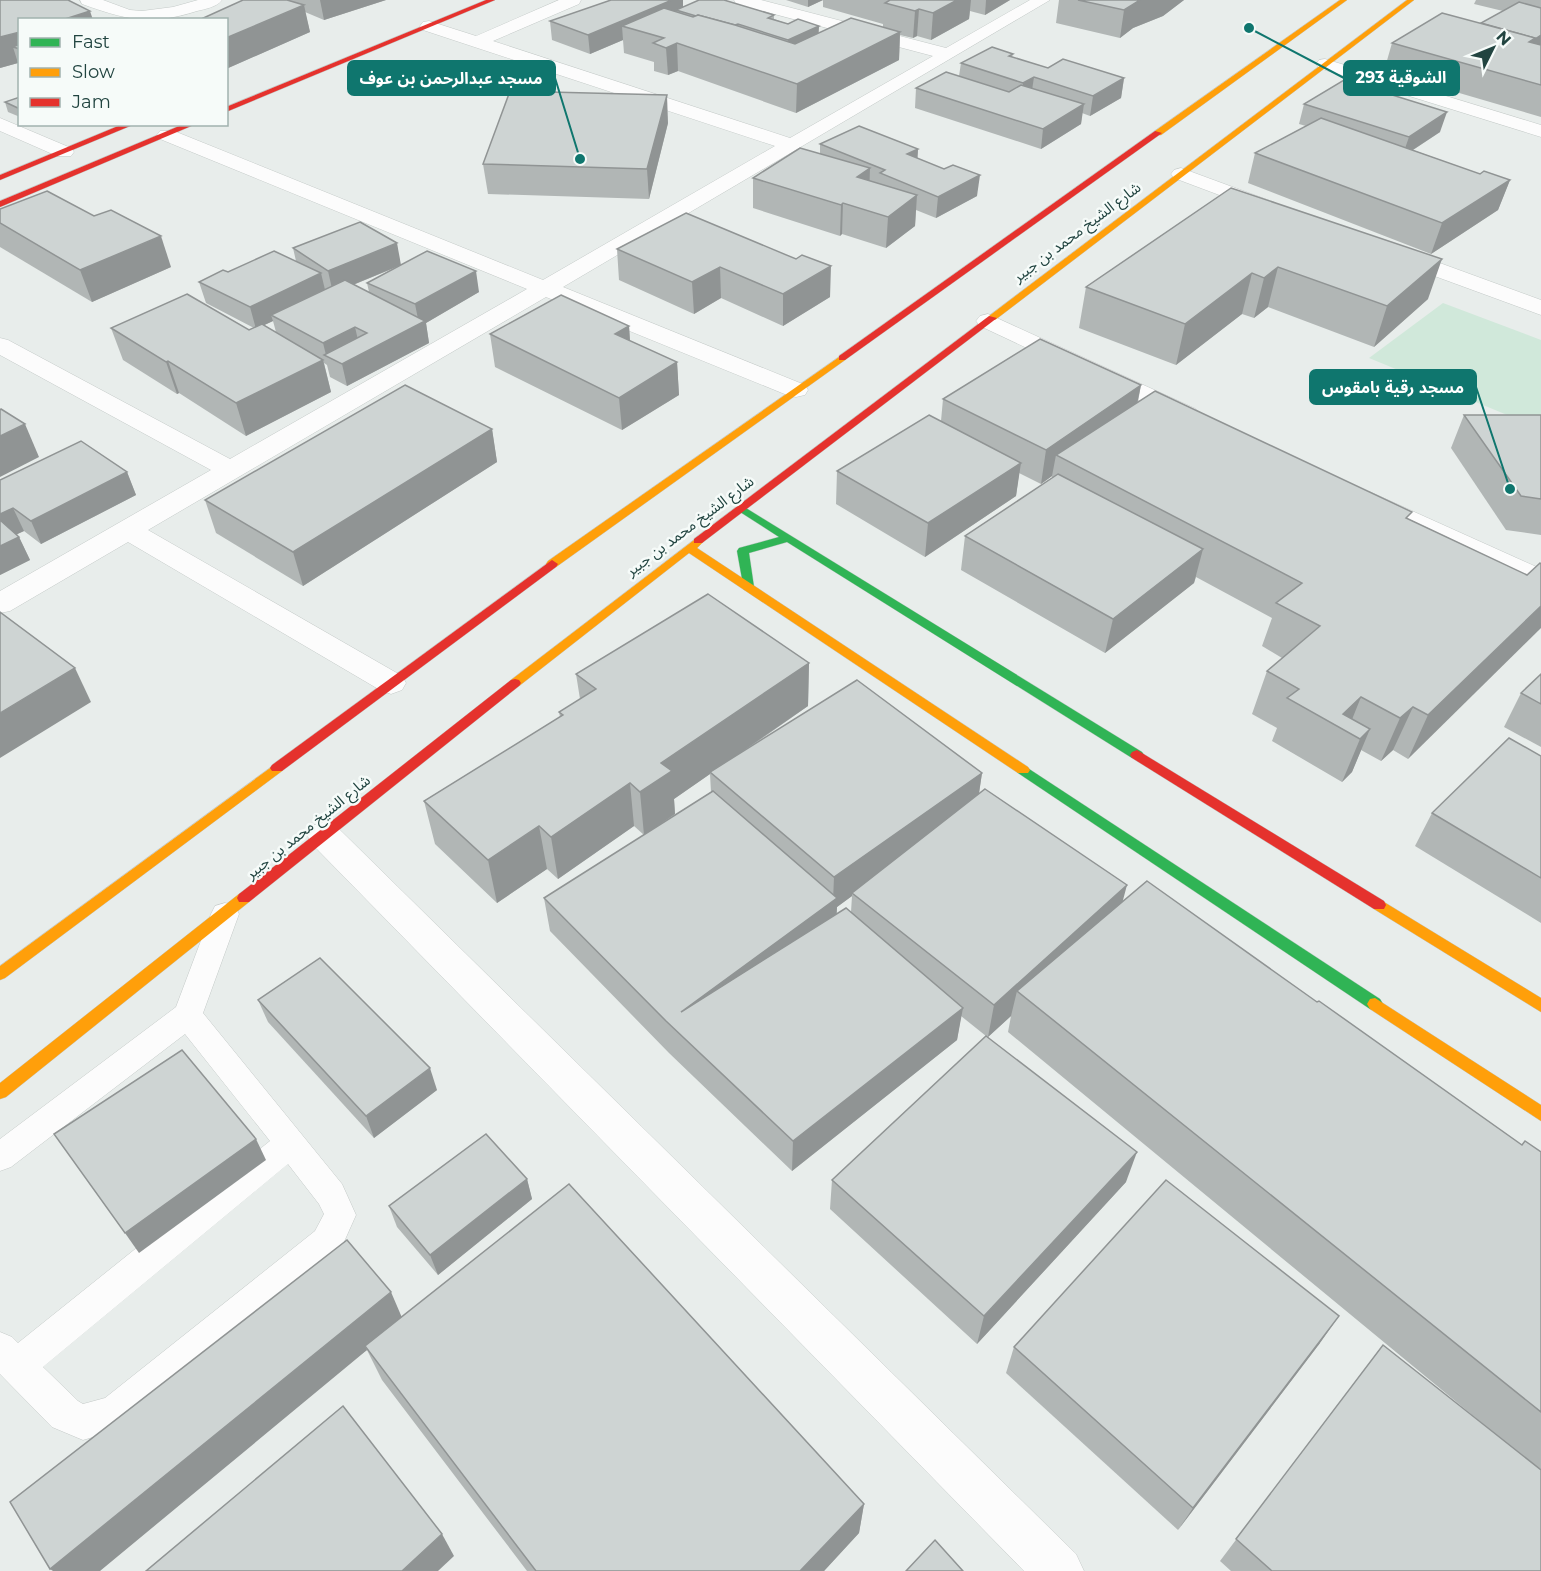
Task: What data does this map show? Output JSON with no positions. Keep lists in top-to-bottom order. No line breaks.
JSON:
{"streets":{"main road":["شارع الشيخ محمد بن جبير"]},"places":["الشوقية 293","مسجد عبدالرحمن بن عوف","مسجد رقية بامقوس"],"legend":["Fast","Slow","Jam"],"north":"top right"}
